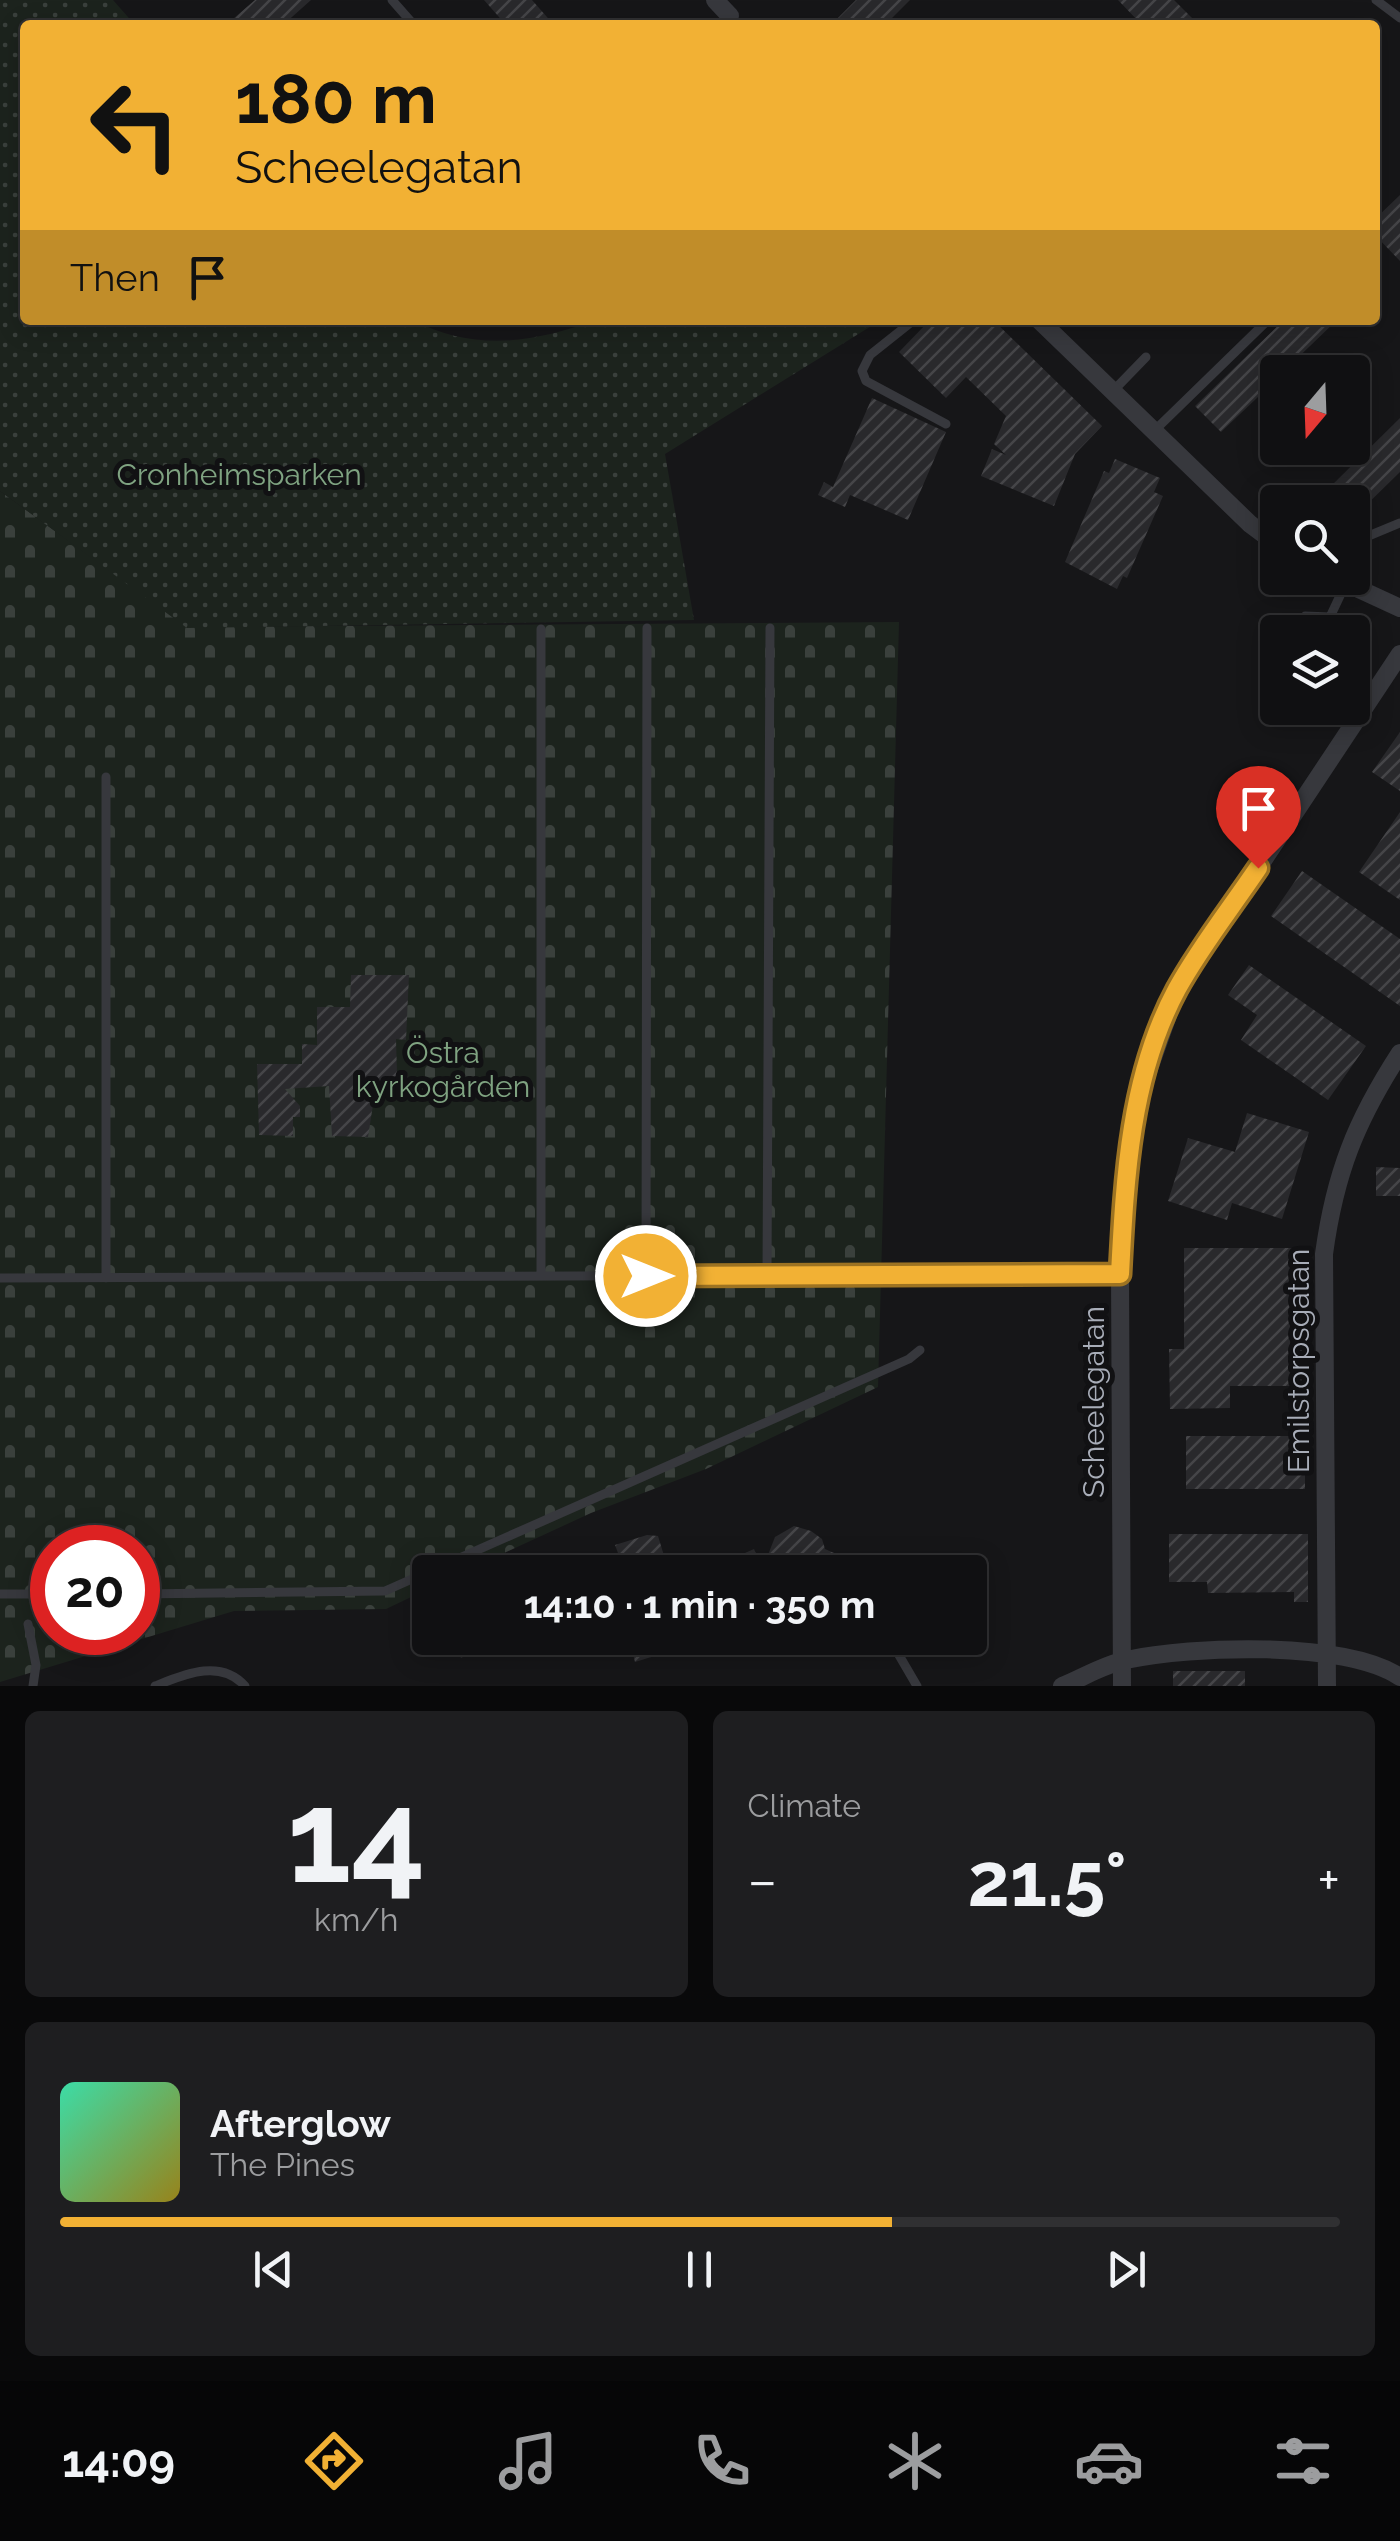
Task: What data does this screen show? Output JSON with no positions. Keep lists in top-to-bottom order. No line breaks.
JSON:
{"streets":{"street":["Emilstorpsgatan","Scheelegatan"]},"parks":["Cronheimsparken","Östra kyrkogården"],"north":"bottom","page":{"turn":["180 m","Scheelegatan"],"then":"Then","limit":"20","trip":"14:10 · 1 min · 350 m","tile":[["14","km/h"],"Climate"],"heat":["−","21.5°","+"],"song":["Afterglow","The Pines"],"tabs":"14:09"}}
